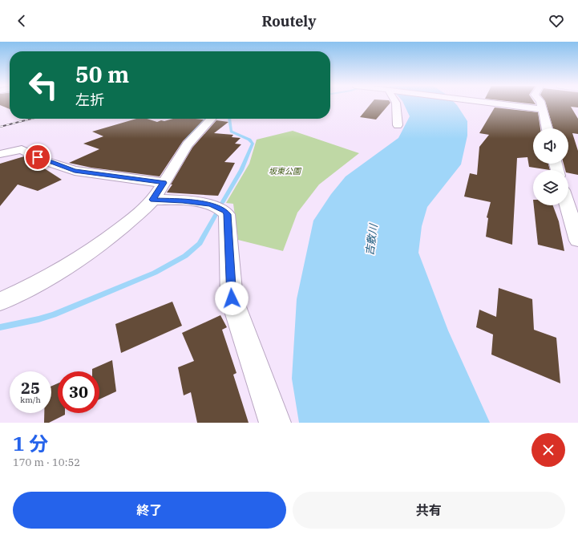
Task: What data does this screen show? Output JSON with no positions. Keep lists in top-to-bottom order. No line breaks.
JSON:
{"water":["吉敷川"],"parks":["坂東公園"],"page":{"header":"Routely","turn":["50 m","左折"],"speed":"25 km/h","limit":"30","heading":["1 分","170 m · 10:52"],"buttons":["終了","共有"]}}
